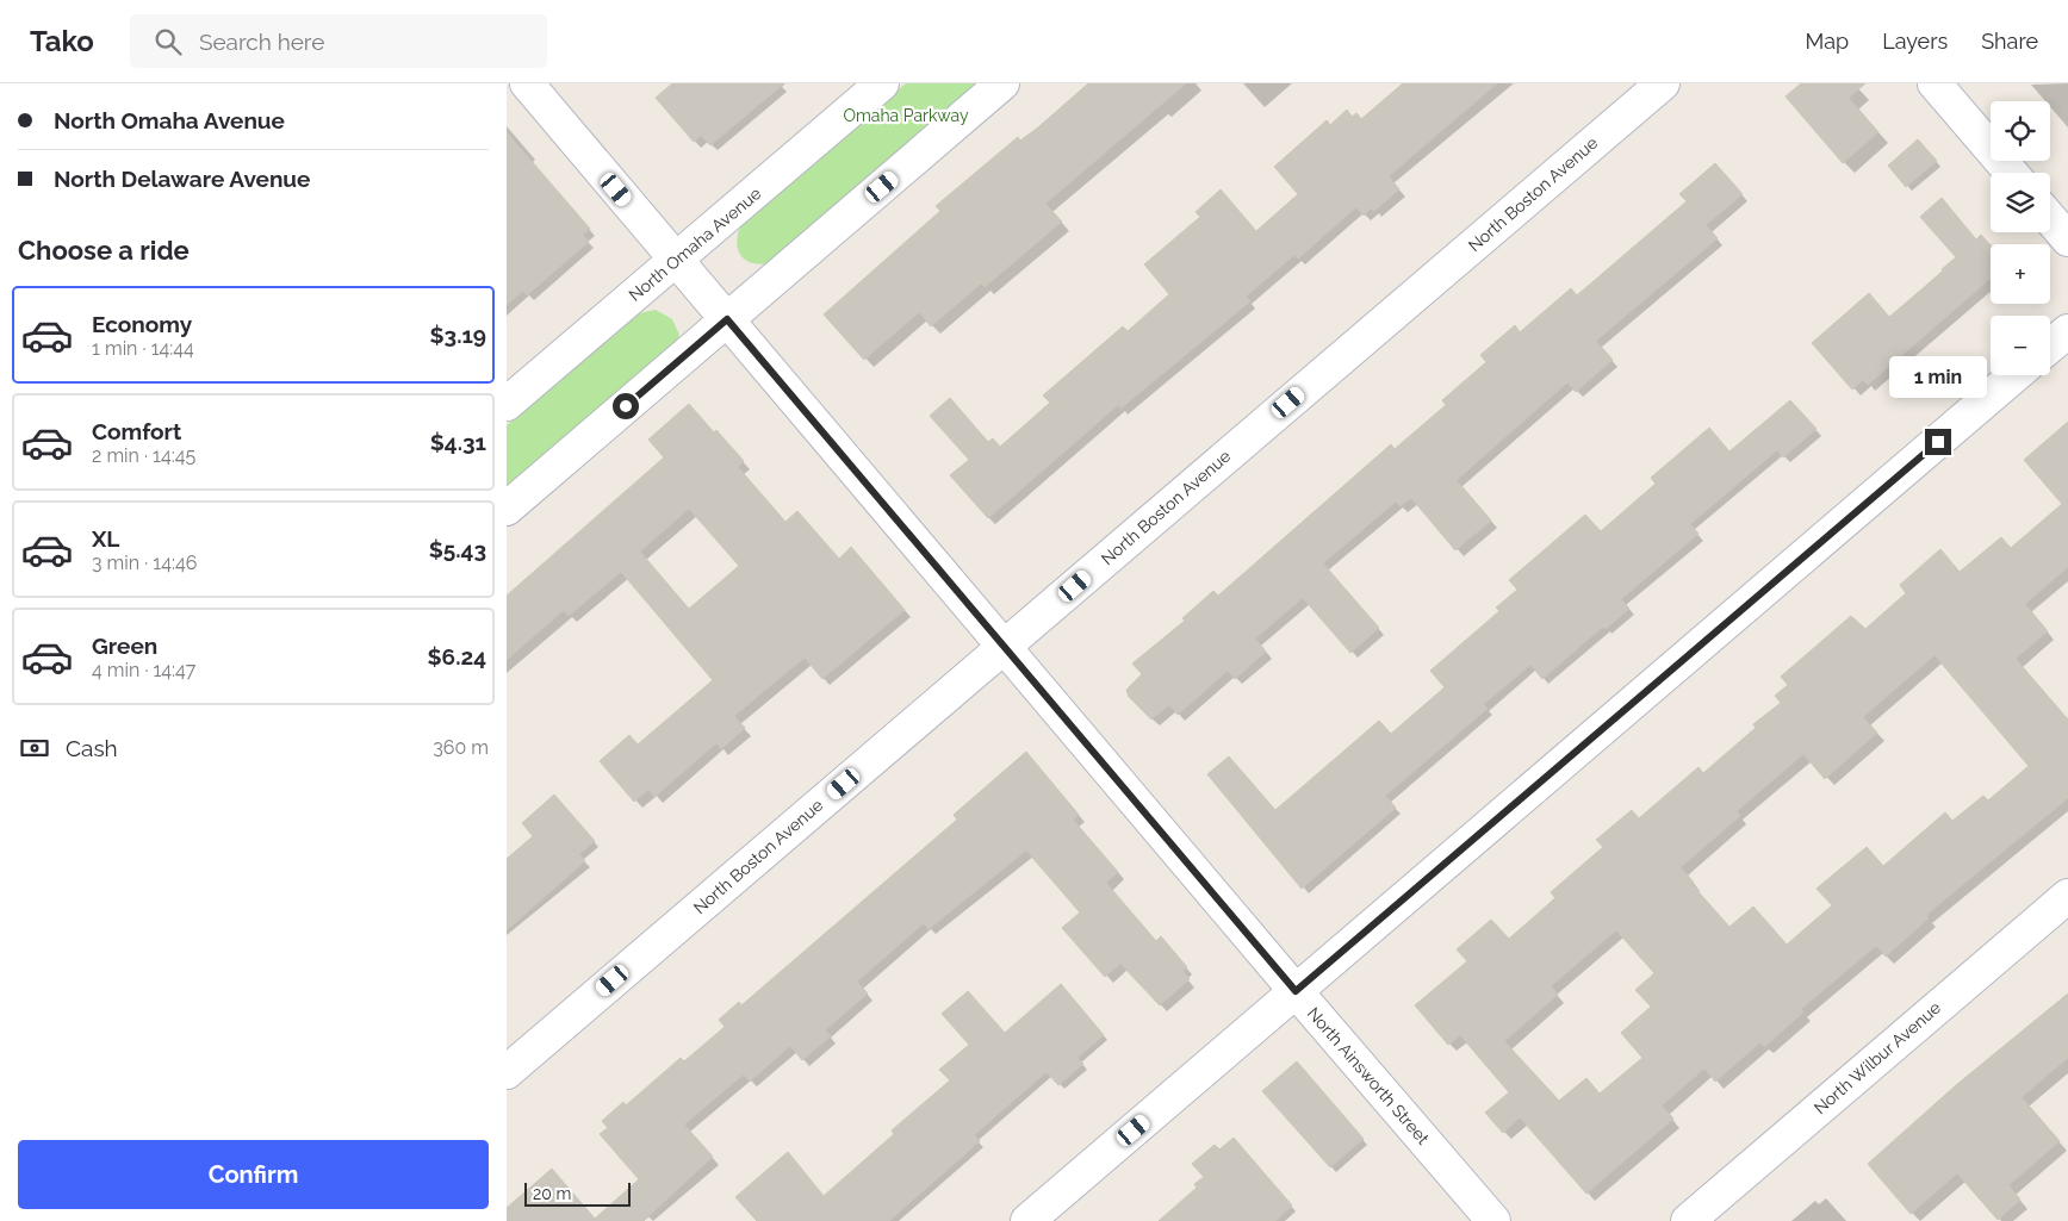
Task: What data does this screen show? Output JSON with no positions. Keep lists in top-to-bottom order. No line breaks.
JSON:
{"streets":{"street":["North Boston Avenue","North Omaha Avenue","North Wilbur Avenue","North Ainsworth Street"]},"crossings":[["North Boston Avenue","North Ainsworth Street"],["North Omaha Avenue","North Ainsworth Street"]],"parks":["Omaha Parkway"],"scale_bar":"20 m","page":{"header":"Tako","search":"Search here","nav":["Map","Layers","Share"],"banner":["North Omaha Avenue","North Delaware Avenue"],"map_buttons":["+","−"],"heading":"Choose a ride","list":[{"name":"Economy","note":"1 min · 14:44","value":"$3.19"},{"name":"Comfort","note":"2 min · 14:45","value":"$4.31"},{"name":"XL","note":"3 min · 14:46","value":"$5.43"},{"name":"Green","note":"4 min · 14:47","value":"$6.24"}],"bubble":"1 min","pay":["Cash","360 m"],"buttons":"Confirm","scale":"20 m"}}
